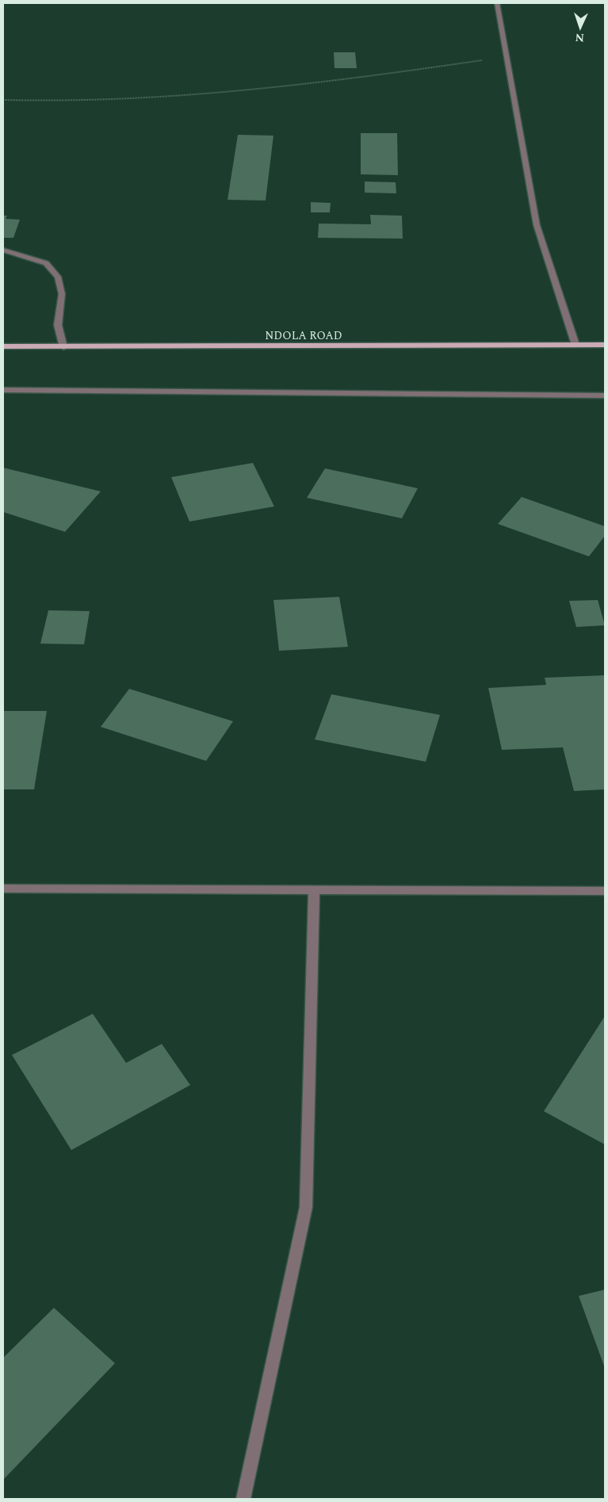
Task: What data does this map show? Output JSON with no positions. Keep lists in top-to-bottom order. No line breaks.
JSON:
{"streets":{"main road":["NDOLA ROAD"]},"north":"bottom"}
